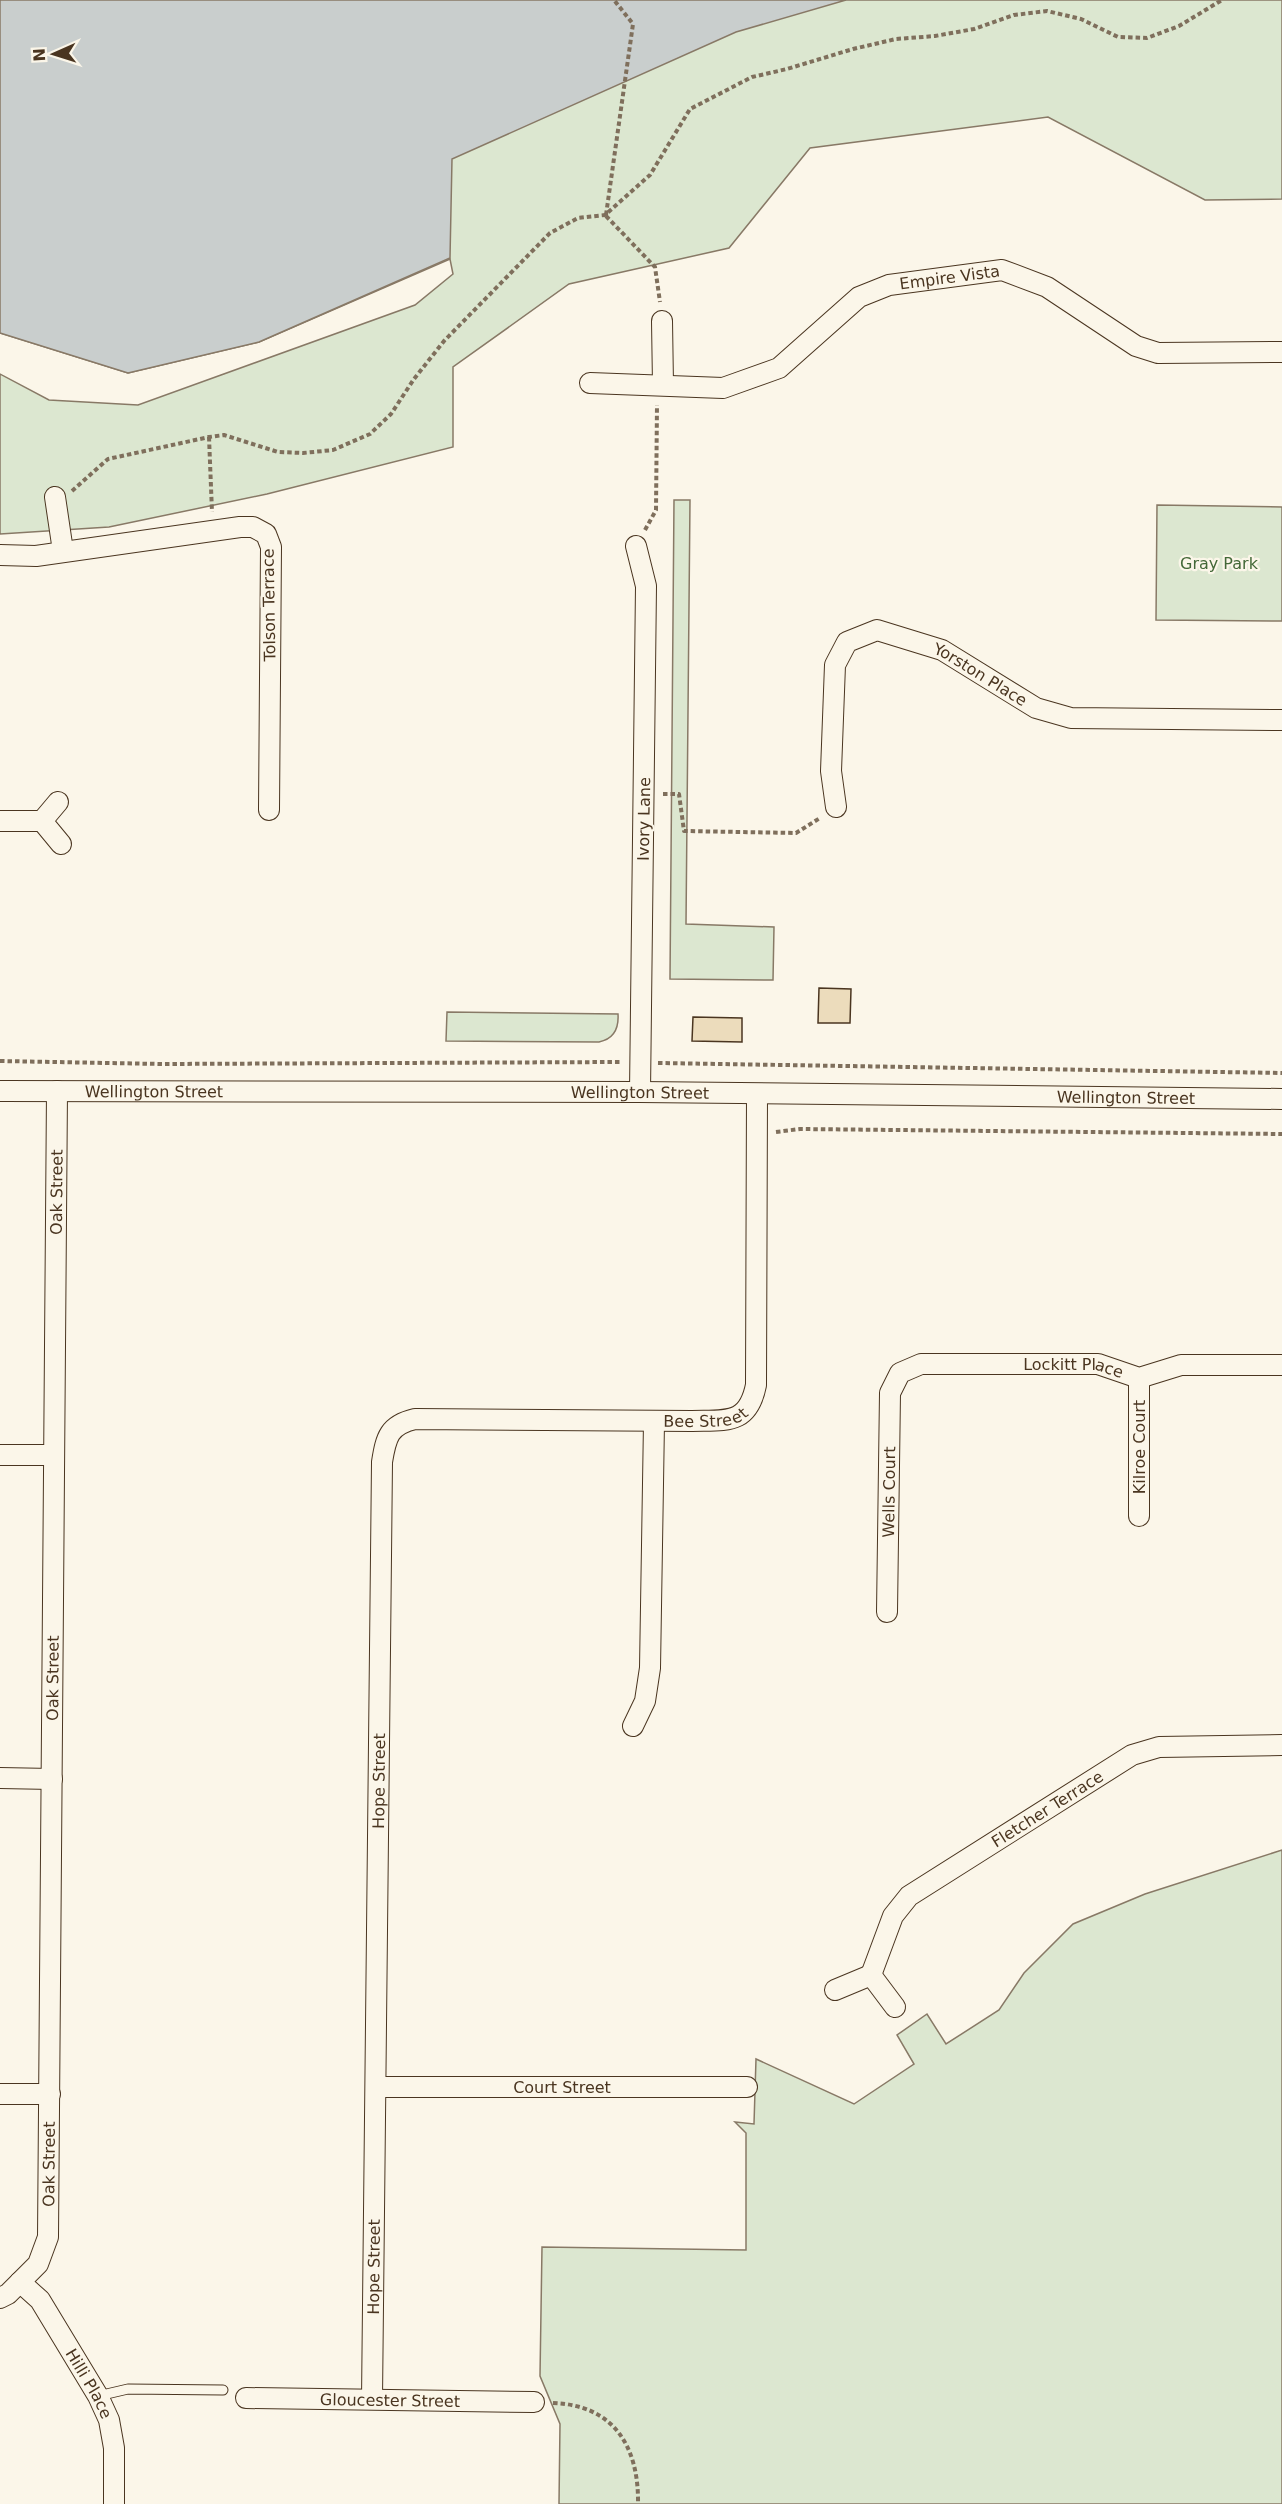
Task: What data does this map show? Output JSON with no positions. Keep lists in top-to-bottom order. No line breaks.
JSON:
{"streets":{"street":["Empire Vista","Tolson Terrace","Yorston Place","Ivory Lane","Wellington Street","Oak Street","Lockitt Place","Bee Street","Kilroe Court","Wells Court","Hope Street","Fletcher Terrace","Court Street","Hilli Place","Gloucester Street"]},"crossings":[["Ivory Lane","Wellington Street"],["Wellington Street","Oak Street"],["Wellington Street","Bee Street"],["Oak Street","Hilli Place"],["Lockitt Place","Kilroe Court"],["Lockitt Place","Wells Court"],["Bee Street","Hope Street"],["Hope Street","Court Street"],["Hope Street","Gloucester Street"]],"parks":["Gray Park"],"north":"left"}
